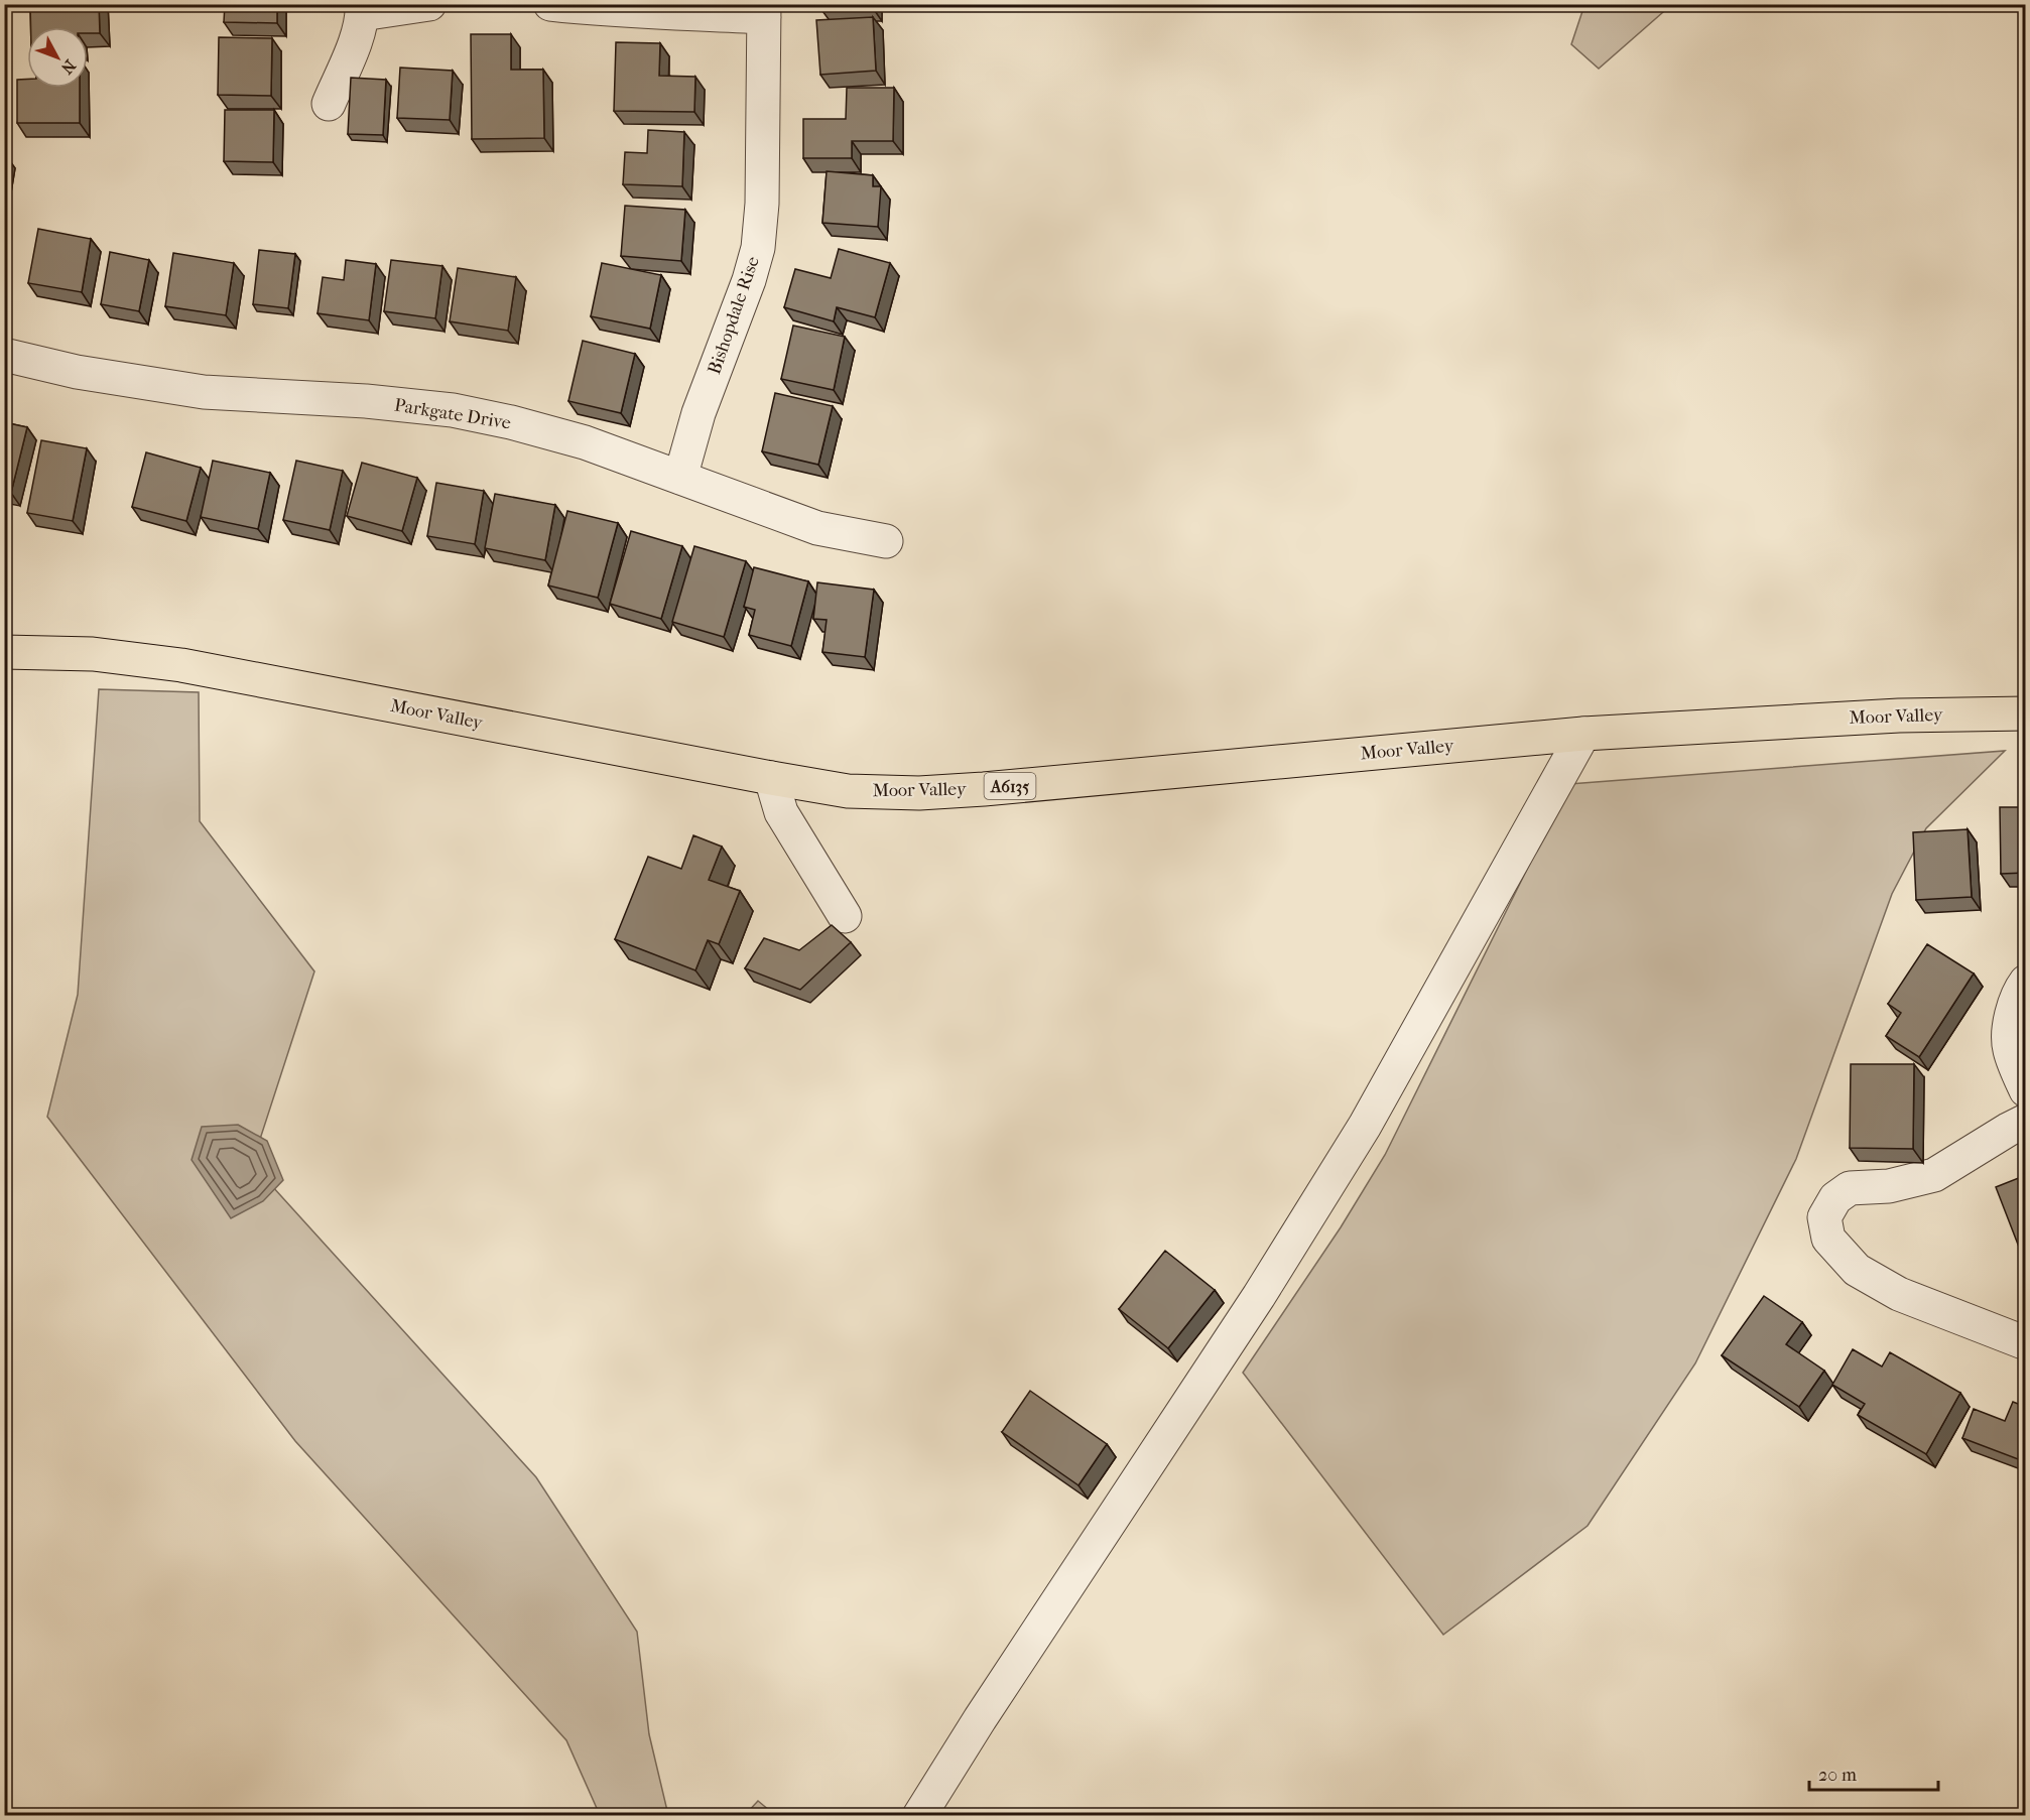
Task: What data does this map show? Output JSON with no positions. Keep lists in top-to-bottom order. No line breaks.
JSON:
{"streets":{"main road":["Moor Valley","A6135"],"street":["Bishopdale Rise","Parkgate Drive"]},"crossings":[["Bishopdale Rise","Parkgate Drive"]],"scale_bar":"20 m","north":"bottom right"}
